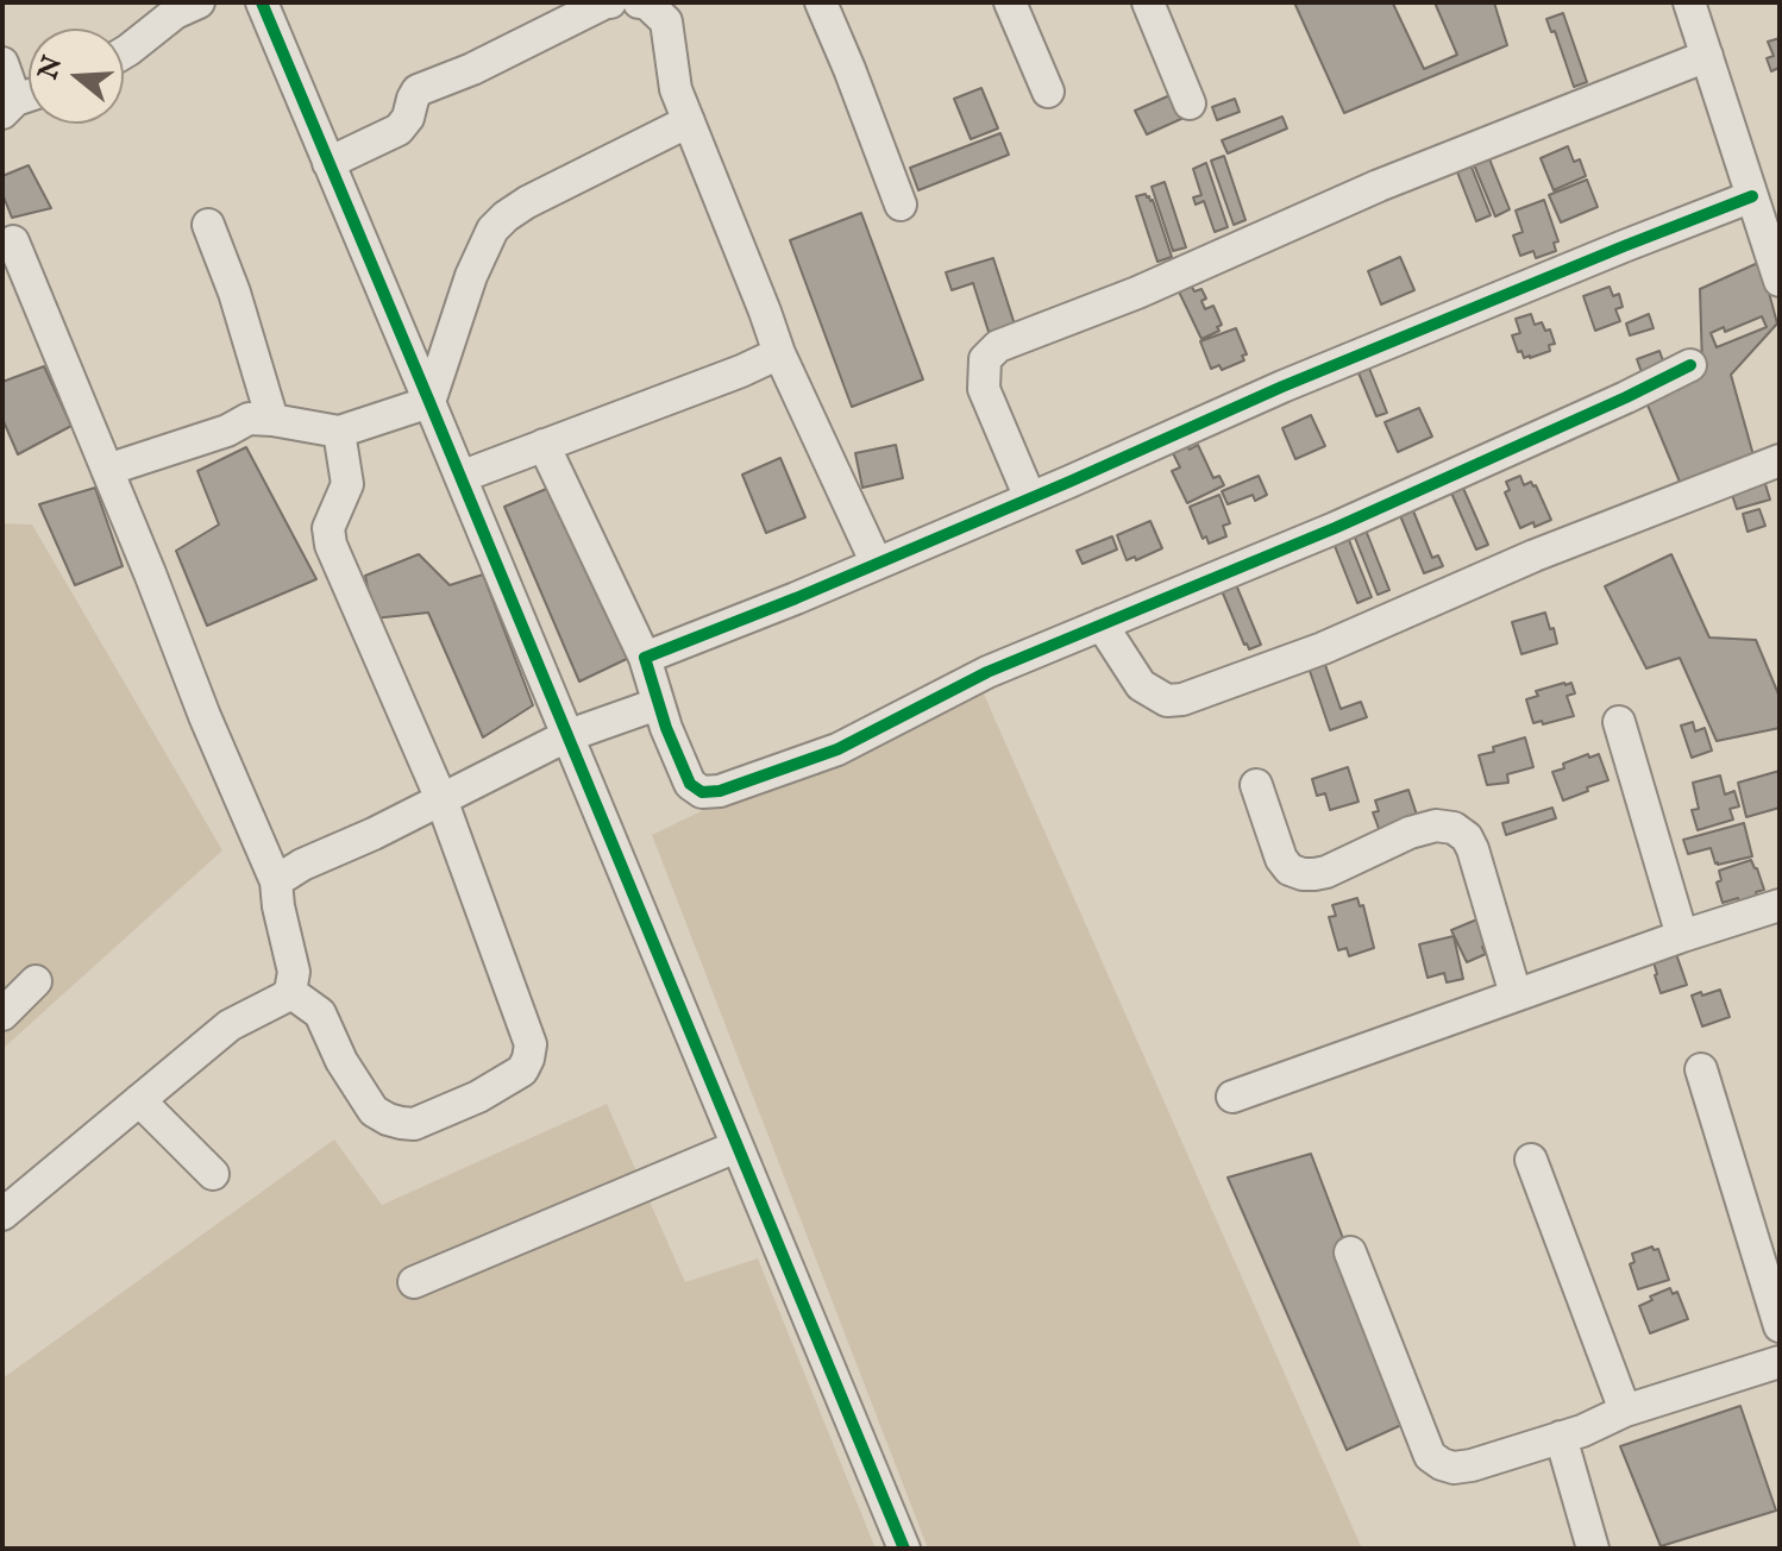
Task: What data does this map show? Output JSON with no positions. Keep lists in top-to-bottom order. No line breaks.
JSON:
{"north":"left"}
